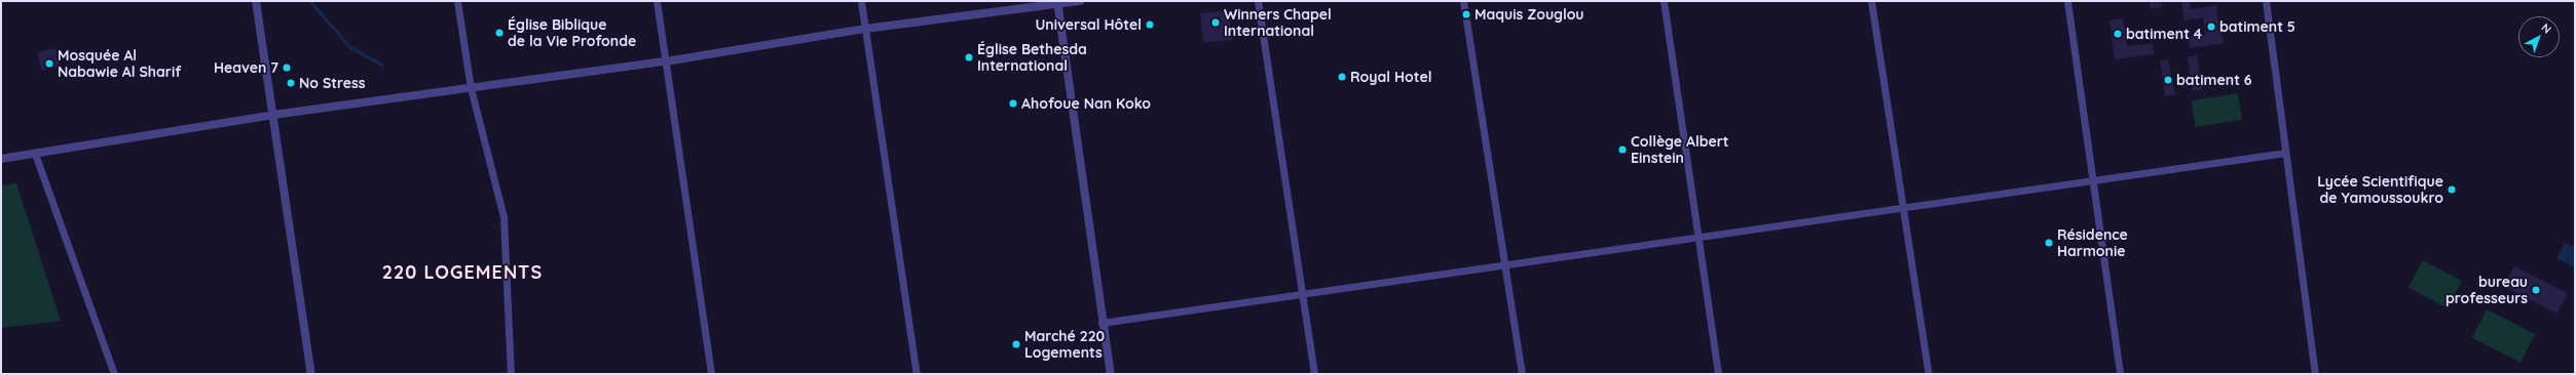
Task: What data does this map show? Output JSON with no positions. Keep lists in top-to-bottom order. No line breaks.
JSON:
{"districts":["220 LOGEMENTS"],"places":["Maquis Zouglou","Winners Chapel International","Universal Hôtel","batiment 5","Église Biblique de la Vie Profonde","batiment 4","Église Bethesda International","Mosquée Al Nabawie Al Sharif","Heaven 7","Royal Hotel","batiment 6","No Stress","Ahofoue Nan Koko","Collège Albert Einstein","Lycée Scientifique de Yamoussoukro","Résidence Harmonie","bureau professeurs","Marché 220 Logements"],"north":"top right"}
